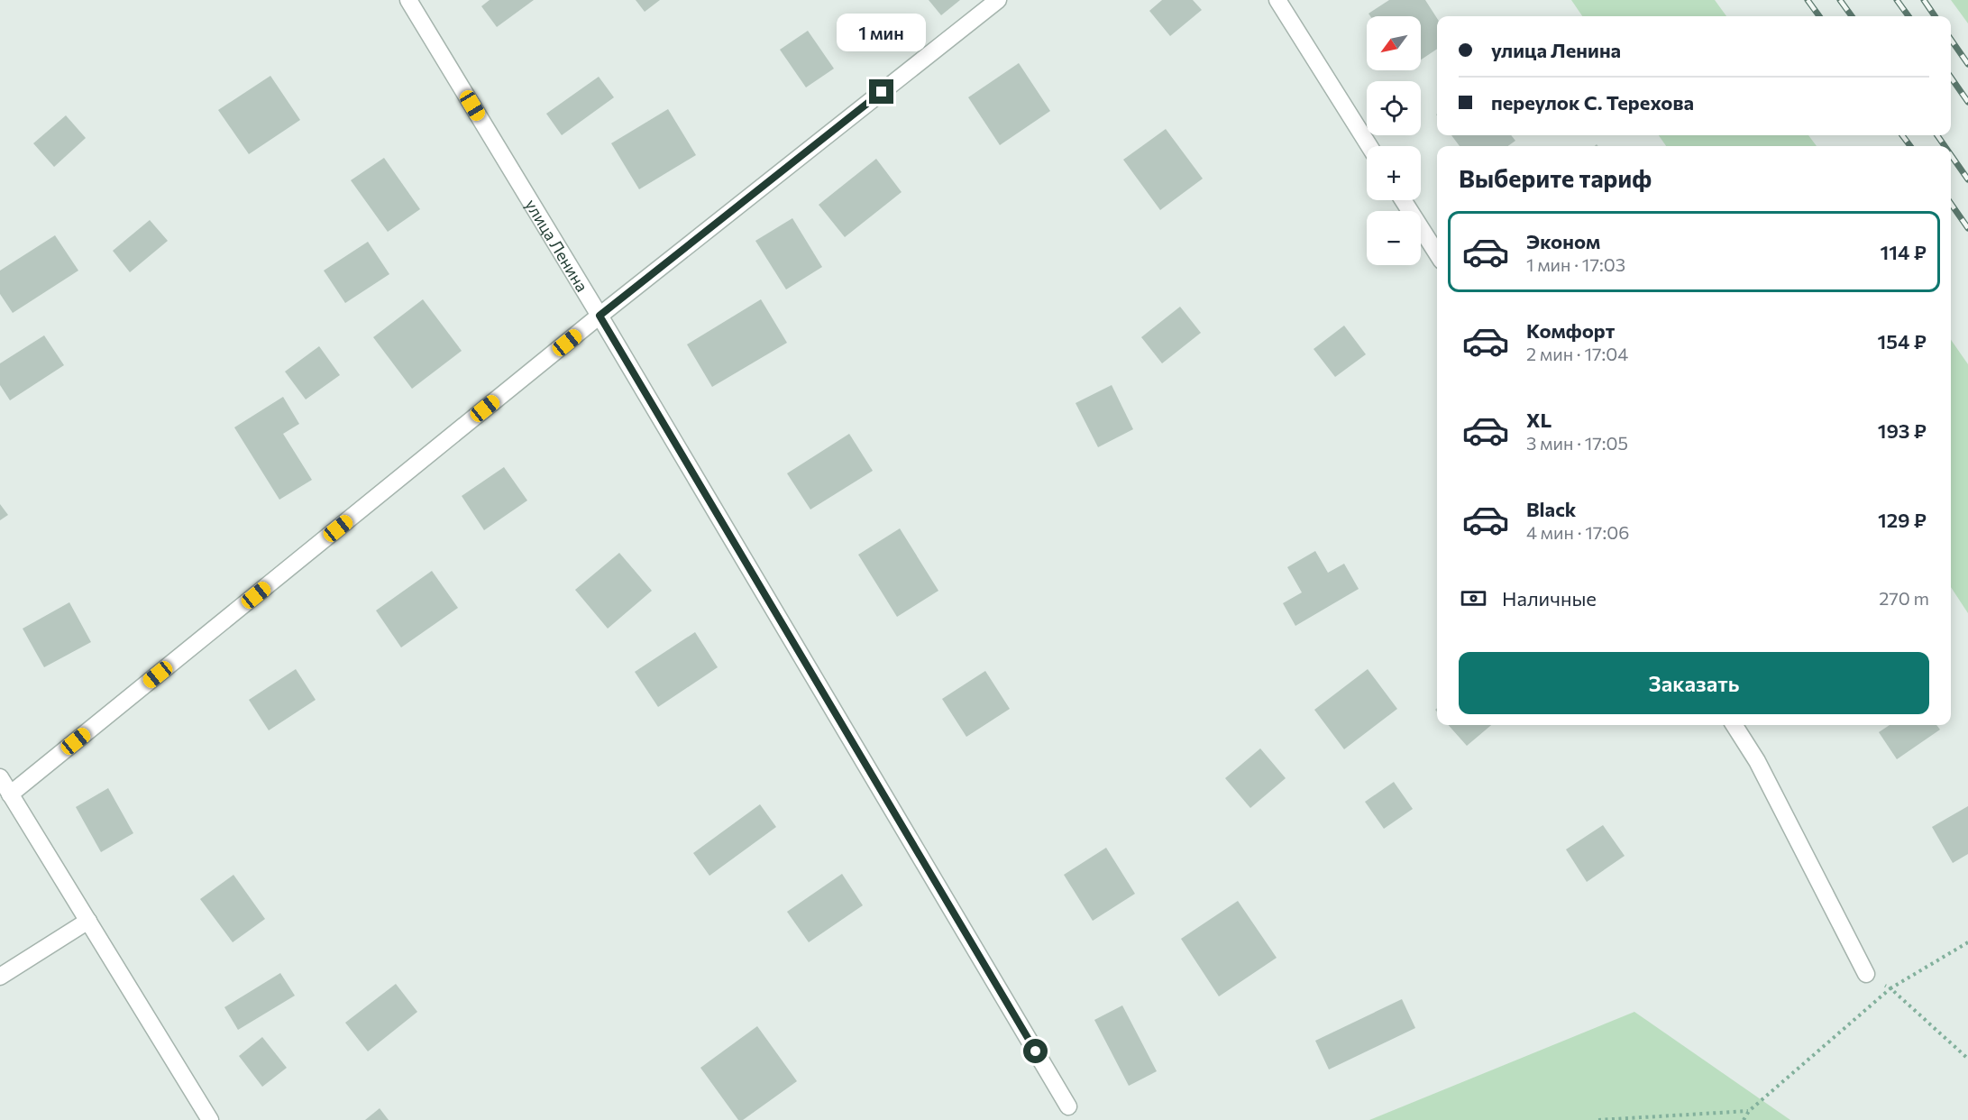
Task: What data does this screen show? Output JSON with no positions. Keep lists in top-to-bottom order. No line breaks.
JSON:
{"streets":{"street":["улица Ленина"]},"north":"bottom left","page":{"bubble":"1 мин","map_buttons":["+","−"],"banner":["улица Ленина","переулок С. Терехова"],"heading":"Выберите тариф","list":[{"name":"Эконом","note":"1 мин · 17:03","value":"114 ₽"},{"name":"Комфорт","note":"2 мин · 17:04","value":"154 ₽"},{"name":"XL","note":"3 мин · 17:05","value":"193 ₽"},{"name":"Black","note":"4 мин · 17:06","value":"129 ₽"}],"pay":["Наличные","270 m"],"buttons":"Заказать"}}
